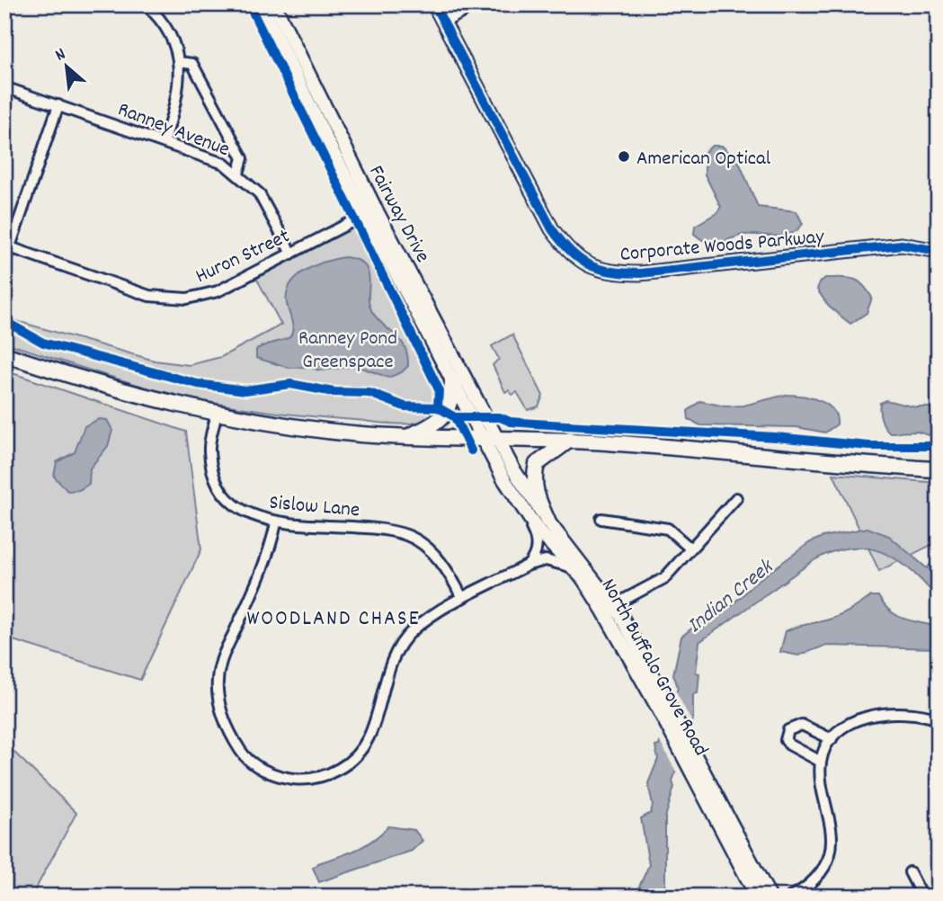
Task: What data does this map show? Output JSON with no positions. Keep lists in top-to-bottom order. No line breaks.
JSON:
{"streets":{"main road":["Fairway Drive","Corporate Woods Parkway","North Buffalo Grove Road"],"street":["Ranney Avenue","Huron Street","Sislow Lane"]},"crossings":[["Ranney Avenue","Huron Street"],["Fairway Drive","Huron Street"],["Fairway Drive","North Buffalo Grove Road"]],"districts":["WOODLAND CHASE"],"water":["Indian Creek"],"parks":["Ranney Pond Greenspace"],"places":["American Optical"],"north":"top left"}
